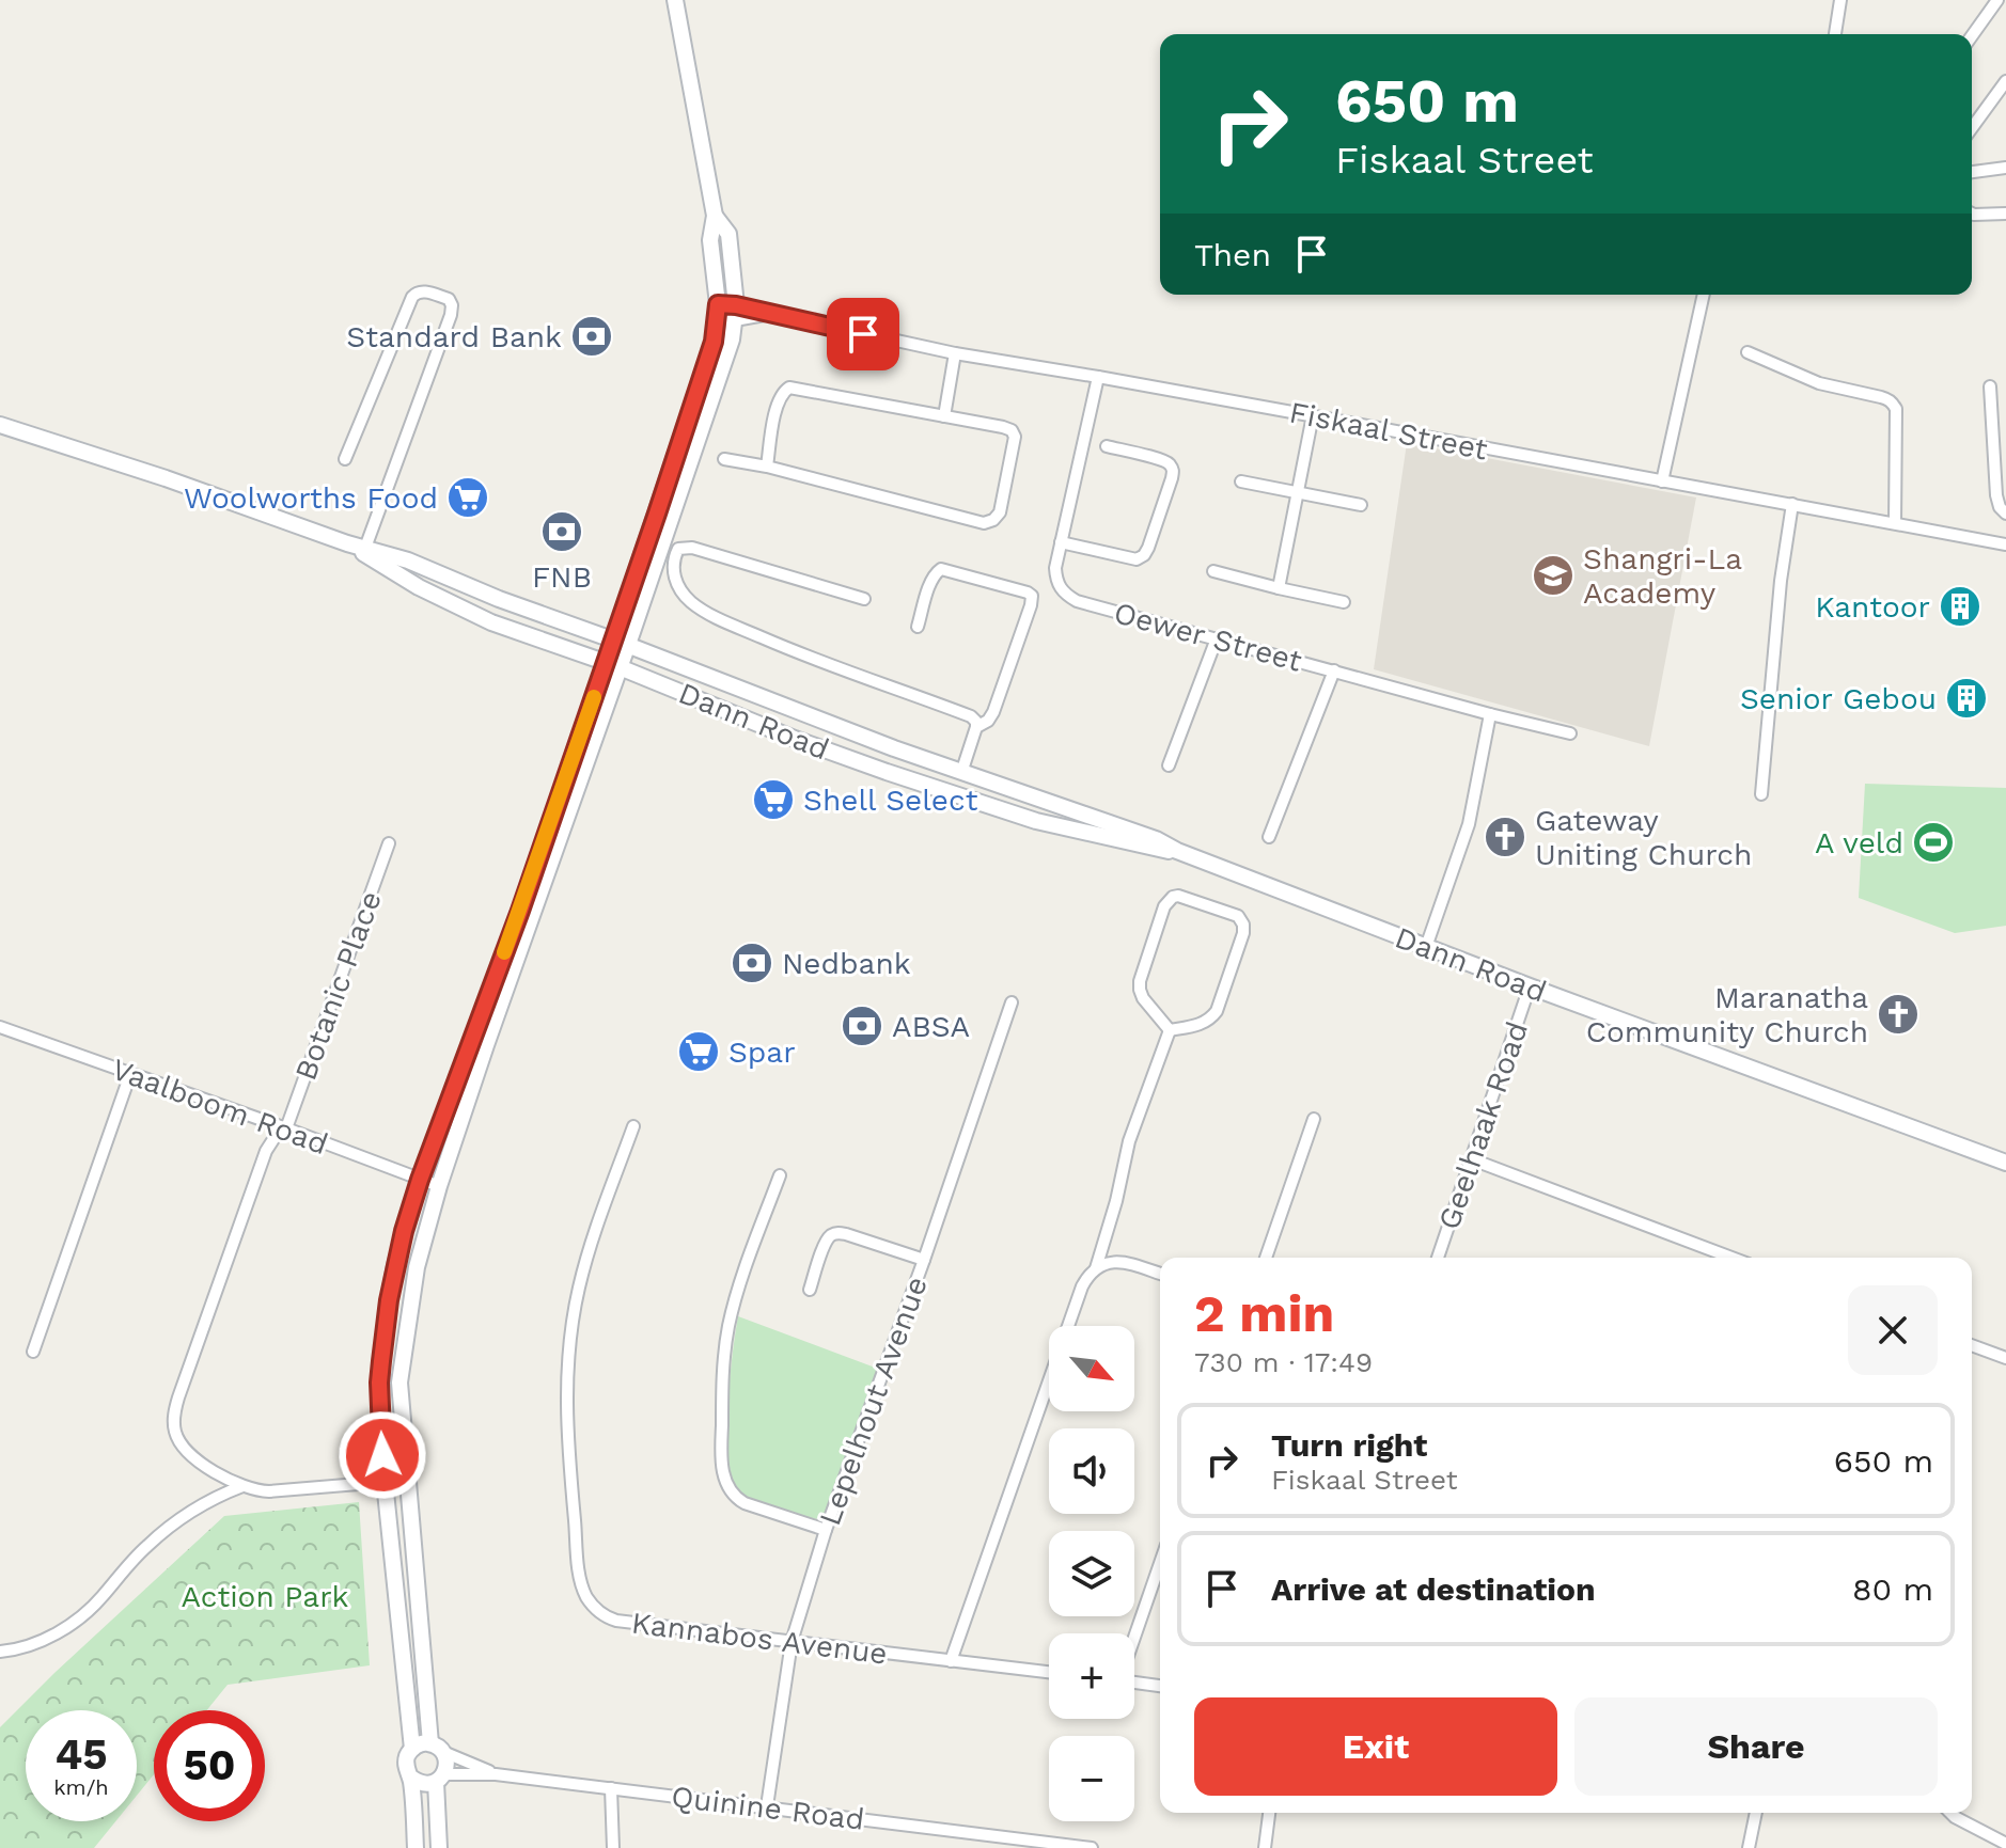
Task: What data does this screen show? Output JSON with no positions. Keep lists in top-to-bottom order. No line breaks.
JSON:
{"streets":{"main road":["Dann Road"],"street":["Fiskaal Street","Oewer Street","Botanic Place","Vaalboom Road","Geelhaak Road","Lepelhout Avenue","Kannabos Avenue","Quinine Road"]},"crossings":[["Fiskaal Street","Oewer Street"],["Dann Road","Geelhaak Road"],["Botanic Place","Vaalboom Road"],["Lepelhout Avenue","Kannabos Avenue"],["Lepelhout Avenue","Quinine Road"]],"parks":["Action Park"],"places":{"bank":["Standard Bank","FNB","Nedbank","ABSA"],"supermarket":["Woolworths Food","Shell Select","Spar"],"school or university":["Shangri-La Academy"],"building":["Kantoor","Senior Gebou"],"church":["Gateway Uniting Church","Maranatha Community Church"],"sports":["A veld"]},"north":"bottom right","page":{"turn":["650 m","Fiskaal Street"],"then":"Then","heading":["2 min","730 m · 17:49"],"map_buttons":["+","−"],"list":[{"name":"Turn right","note":"Fiskaal Street","value":"650 m"},{"name":"Arrive at destination","value":"80 m"}],"buttons":["Exit","Share"],"speed":"45 km/h","limit":"50"}}
